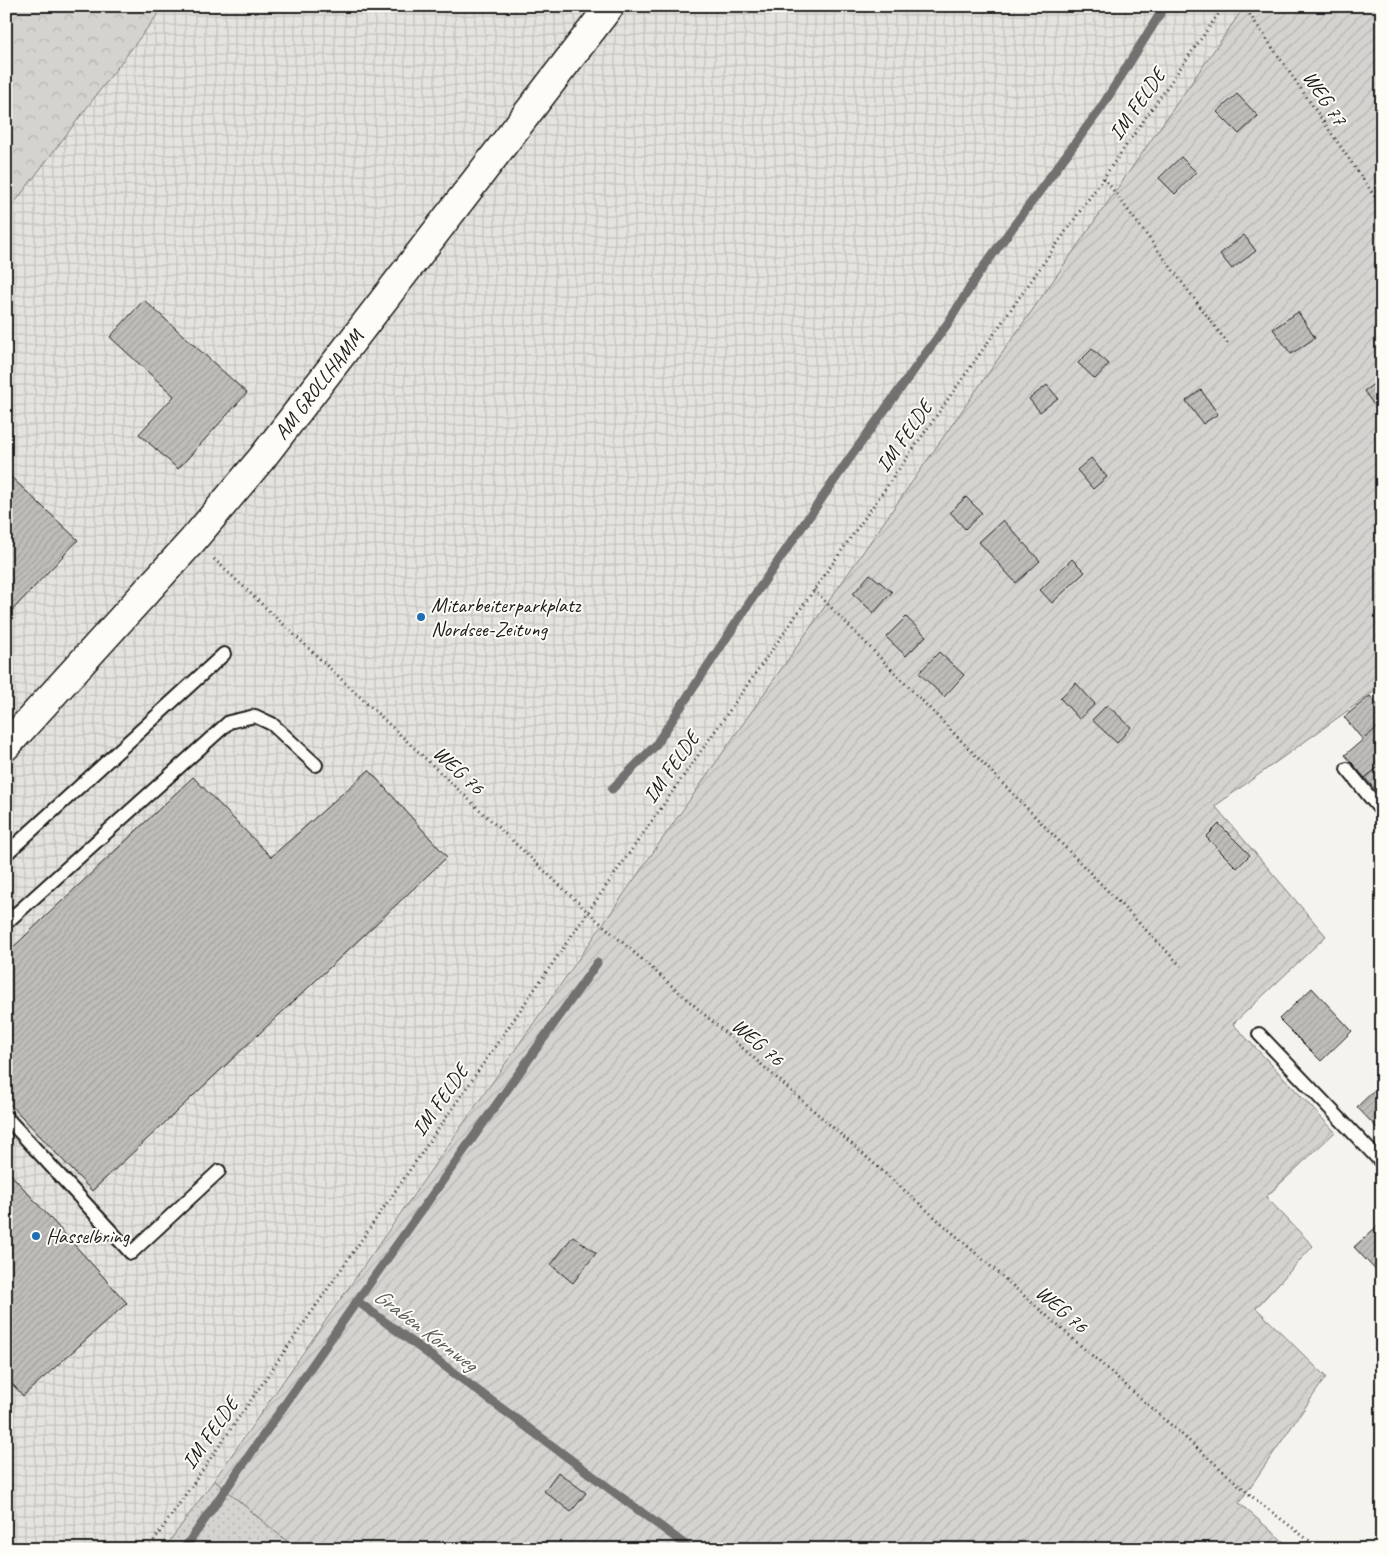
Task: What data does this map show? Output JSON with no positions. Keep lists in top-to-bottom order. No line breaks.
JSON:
{"streets":{"street":["AM GROLLHAMM"],"path":["WEG 77","IM FELDE","WEG 76"]},"crossings":[["IM FELDE","WEG 76"],["AM GROLLHAMM","WEG 76"]],"water":["Graben Kornweg"],"places":["Mitarbeiterparkplatz Nordsee-Zeitung","Hasselbring"]}
